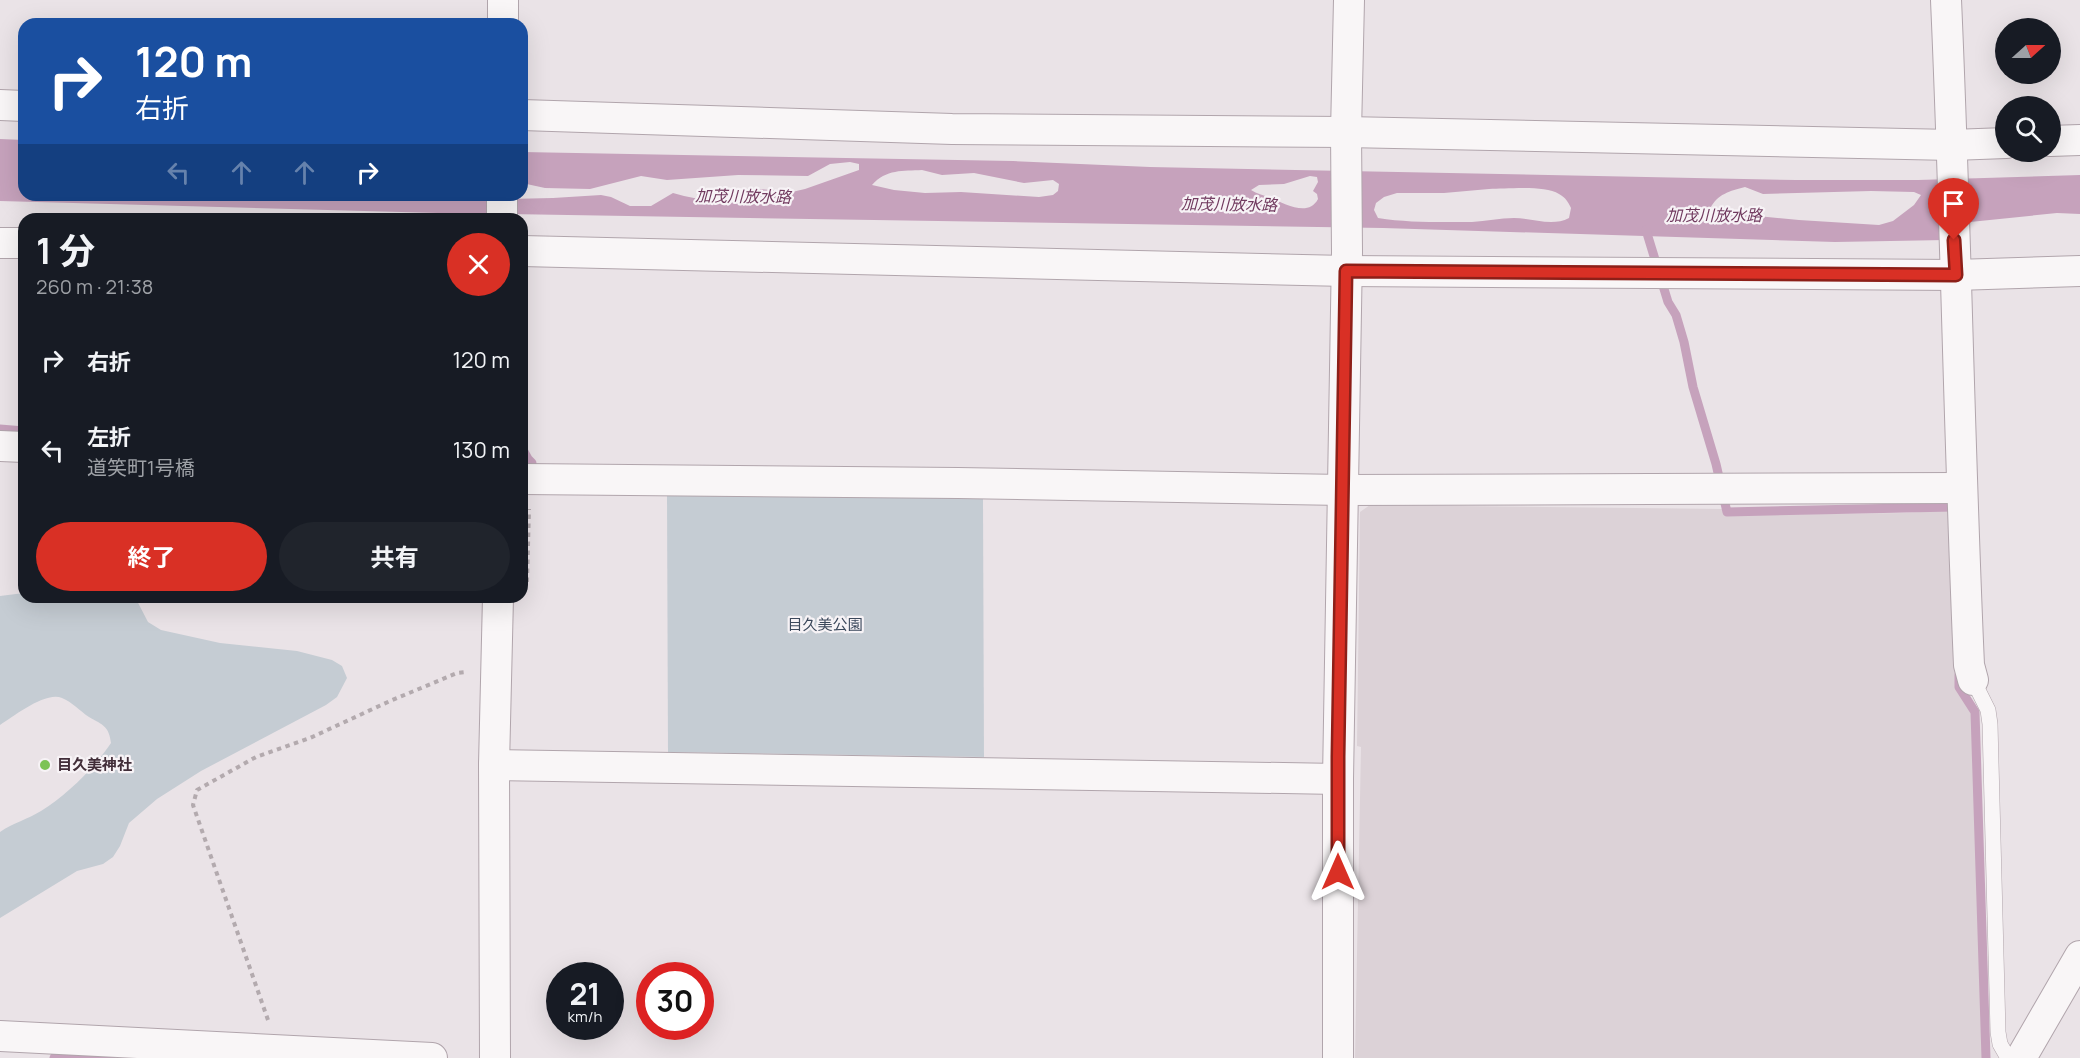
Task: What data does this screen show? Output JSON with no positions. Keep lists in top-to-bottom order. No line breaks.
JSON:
{"water":["加茂川放水路"],"parks":["目久美公園"],"places":["目久美神社"],"north":"right","page":{"turn":["120 m","右折"],"heading":["1 分","260 m · 21:38"],"list":[{"name":"右折","value":"120 m"},{"name":"左折","note":"道笑町1号橋","value":"130 m"}],"buttons":["終了","共有"],"speed":"21 km/h","limit":"30"}}
